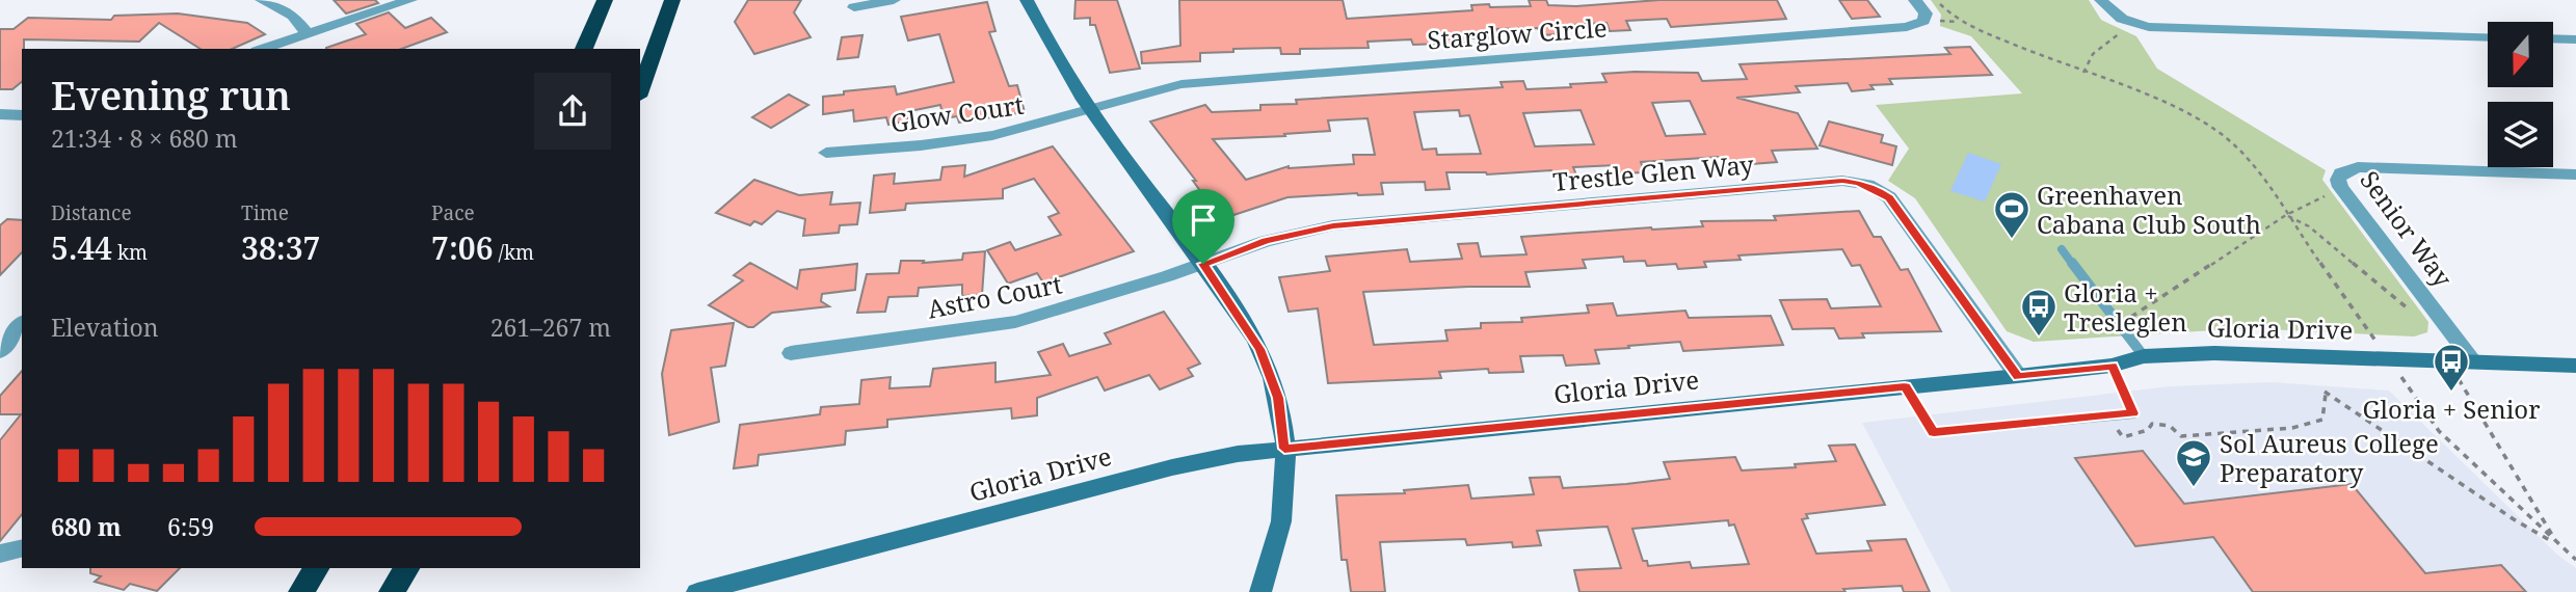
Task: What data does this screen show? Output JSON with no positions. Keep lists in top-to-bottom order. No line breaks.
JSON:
{"streets":{"street":["Starglow Circle","Glow Court","Trestle Glen Way","Senior Way","Astro Court","Gloria Drive"]},"crossings":[["Starglow Circle","Glow Court"],["Trestle Glen Way","Astro Court"],["Trestle Glen Way","Gloria Drive"],["Senior Way","Gloria Drive"]],"places":{"sports":["Greenhaven Cabana Club South"],"bus stop":["Gloria + Tresleglen","Gloria + Senior"],"school or university":["Sol Aureus College Preparatory"]},"north":"bottom","page":{"heading":["Evening run","21:34 · 8 × 680 m"],"stats":[["Distance","5.44 km"],["Time","38:37"],["Pace","7:06 /km"]],"chart":["Elevation","261–267 m"],"list":[{"name":"680 m","note":"6:59"}]}}
